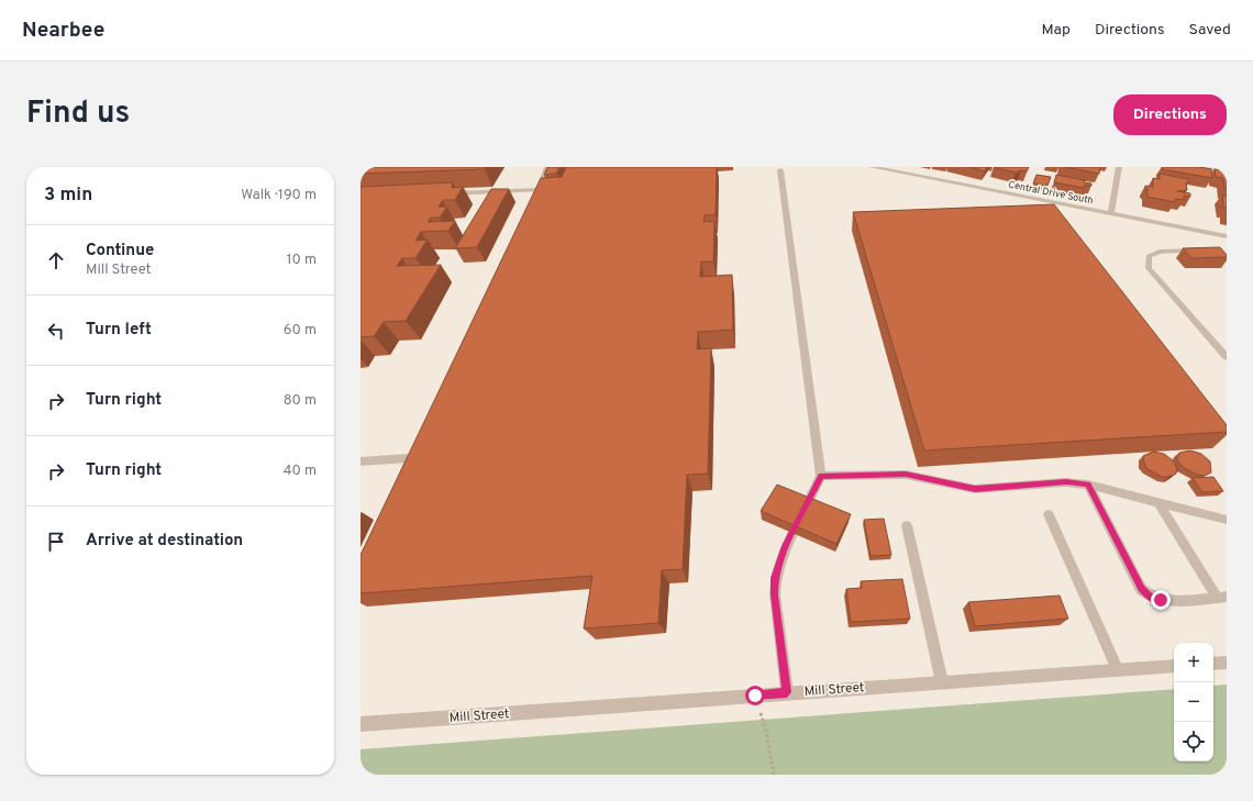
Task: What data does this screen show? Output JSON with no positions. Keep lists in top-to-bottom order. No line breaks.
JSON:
{"streets":{"street":["Central Drive South","Mill Street"]},"page":{"header":"Nearbee","nav":["Map","Directions","Saved"],"title":"Find us","buttons":"Directions","heading":["3 min","Walk · 190 m"],"list":[["Continue","Mill Street","10 m"],["Turn left","60 m"],["Turn right","80 m"],["Turn right","40 m"],"Arrive at destination"],"map_buttons":["+","−"]}}
